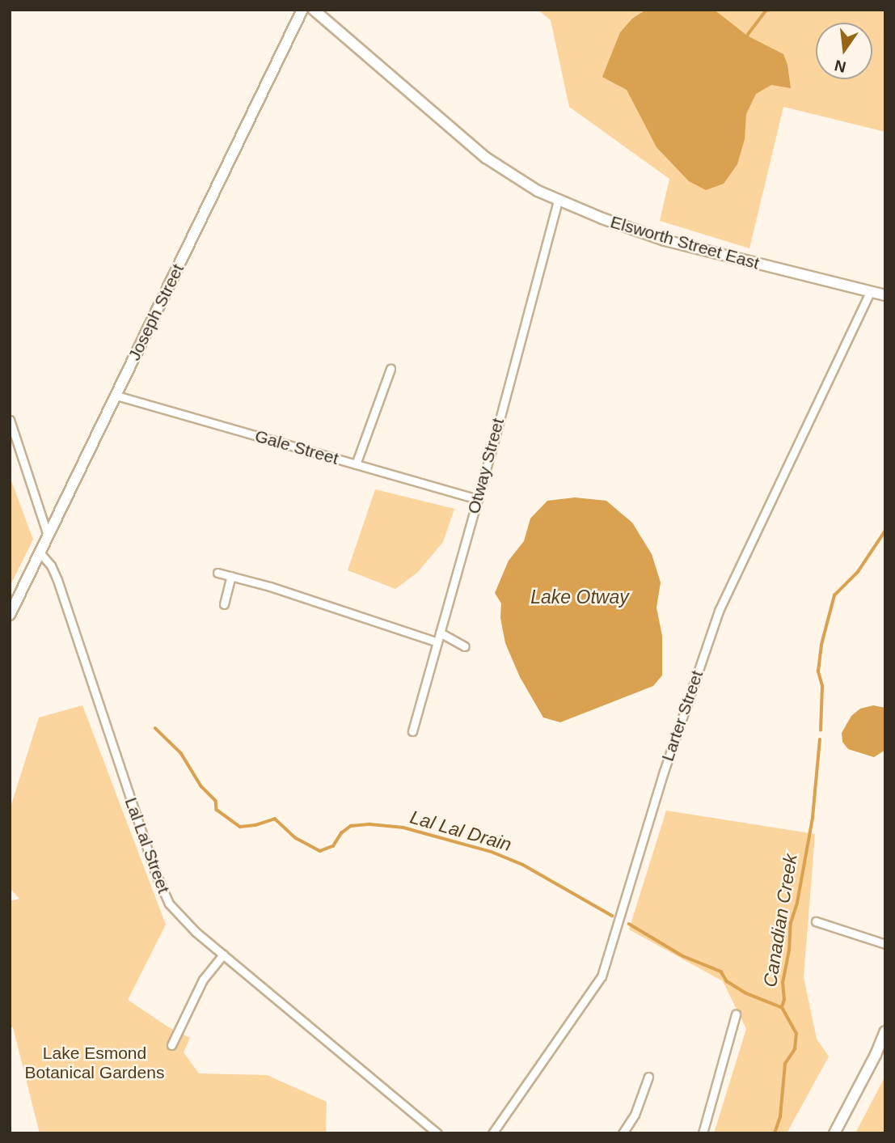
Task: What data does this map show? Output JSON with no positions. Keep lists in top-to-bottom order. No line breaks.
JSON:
{"streets":{"street":["Elsworth Street East","Joseph Street","Gale Street","Otway Street","Larter Street","Lal Lal Street"]},"crossings":[["Elsworth Street East","Otway Street"],["Elsworth Street East","Larter Street"],["Joseph Street","Gale Street"],["Joseph Street","Lal Lal Street"],["Gale Street","Otway Street"]],"water":["Lake Otway","Lal Lal Drain","Canadian Creek"],"parks":["Lake Esmond Botanical Gardens"],"north":"bottom"}
